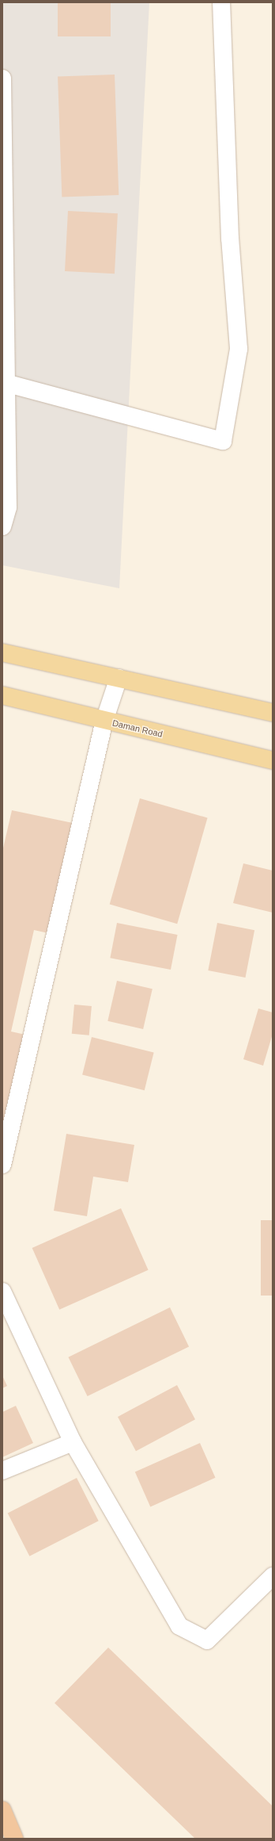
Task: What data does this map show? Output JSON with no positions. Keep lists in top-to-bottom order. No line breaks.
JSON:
{"streets":{"main road":["Daman Road"]}}
